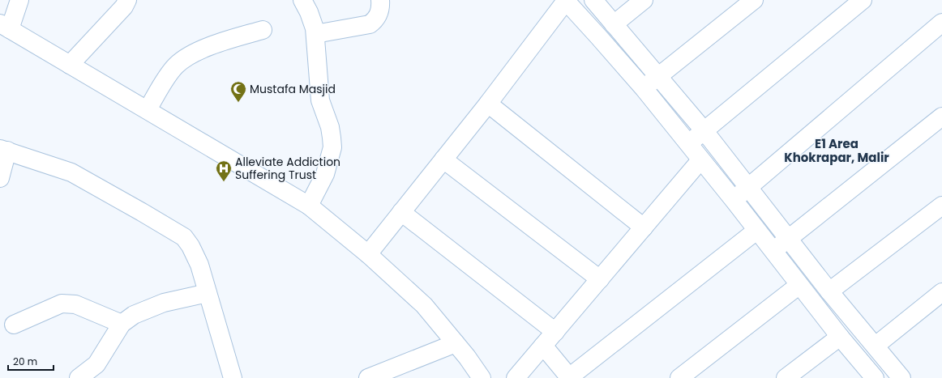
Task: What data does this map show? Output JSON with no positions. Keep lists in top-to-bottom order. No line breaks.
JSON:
{"districts":["E1 Area Khokrapar, Malir"],"places":{"mosque":["Mustafa Masjid"],"hospital":["Alleviate Addiction Suffering Trust"]},"scale_bar":"20 m"}
